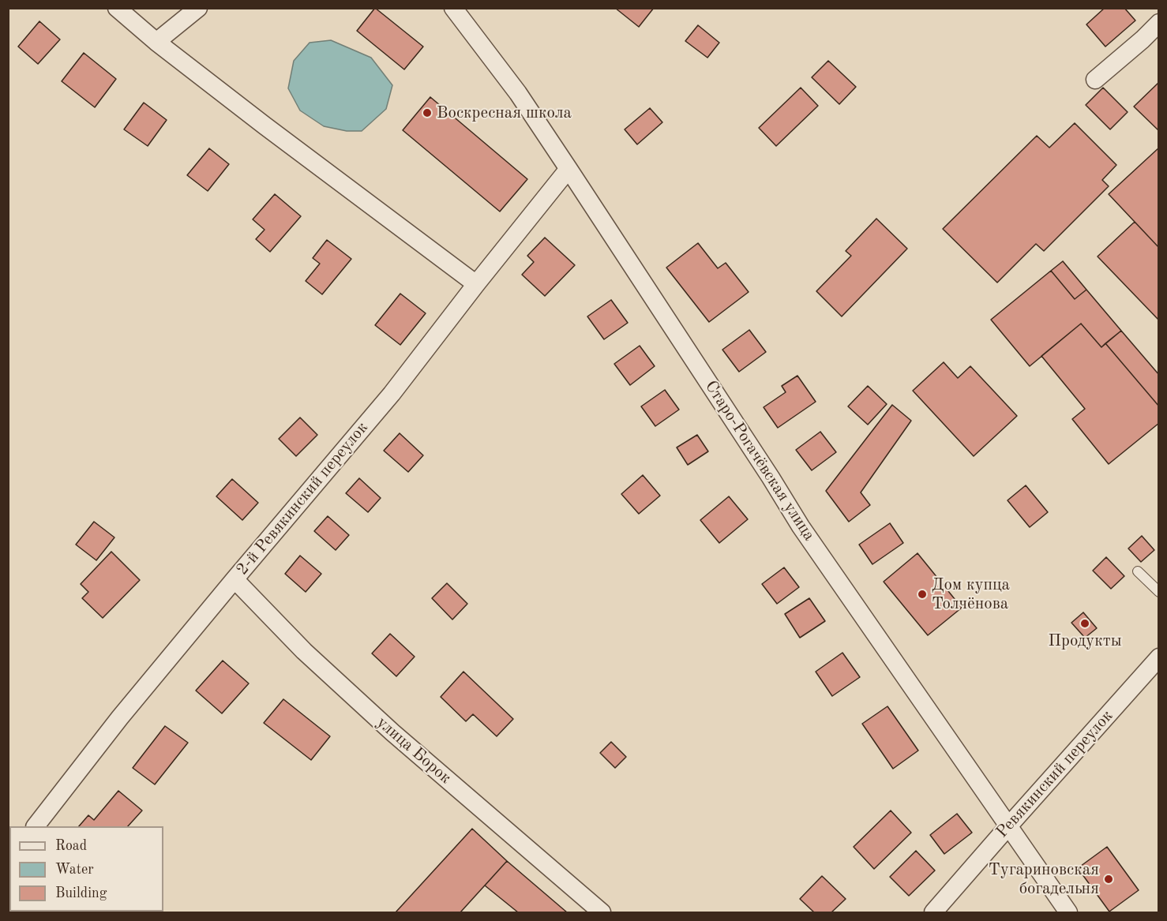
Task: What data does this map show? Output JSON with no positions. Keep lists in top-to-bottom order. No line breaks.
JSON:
{"streets":{"street":["Старо-Рогачёвская улица","2-й Ревякинский переулок","улица Борок","Ревякинский переулок"]},"crossings":[["Старо-Рогачёвская улица","2-й Ревякинский переулок"],["Старо-Рогачёвская улица","Ревякинский переулок"],["2-й Ревякинский переулок","улица Борок"]],"places":["Воскресная школа","Дом купца Толчёнова","Продукты","Тугариновская богадельня"],"legend":["Road","Water","Building"]}
